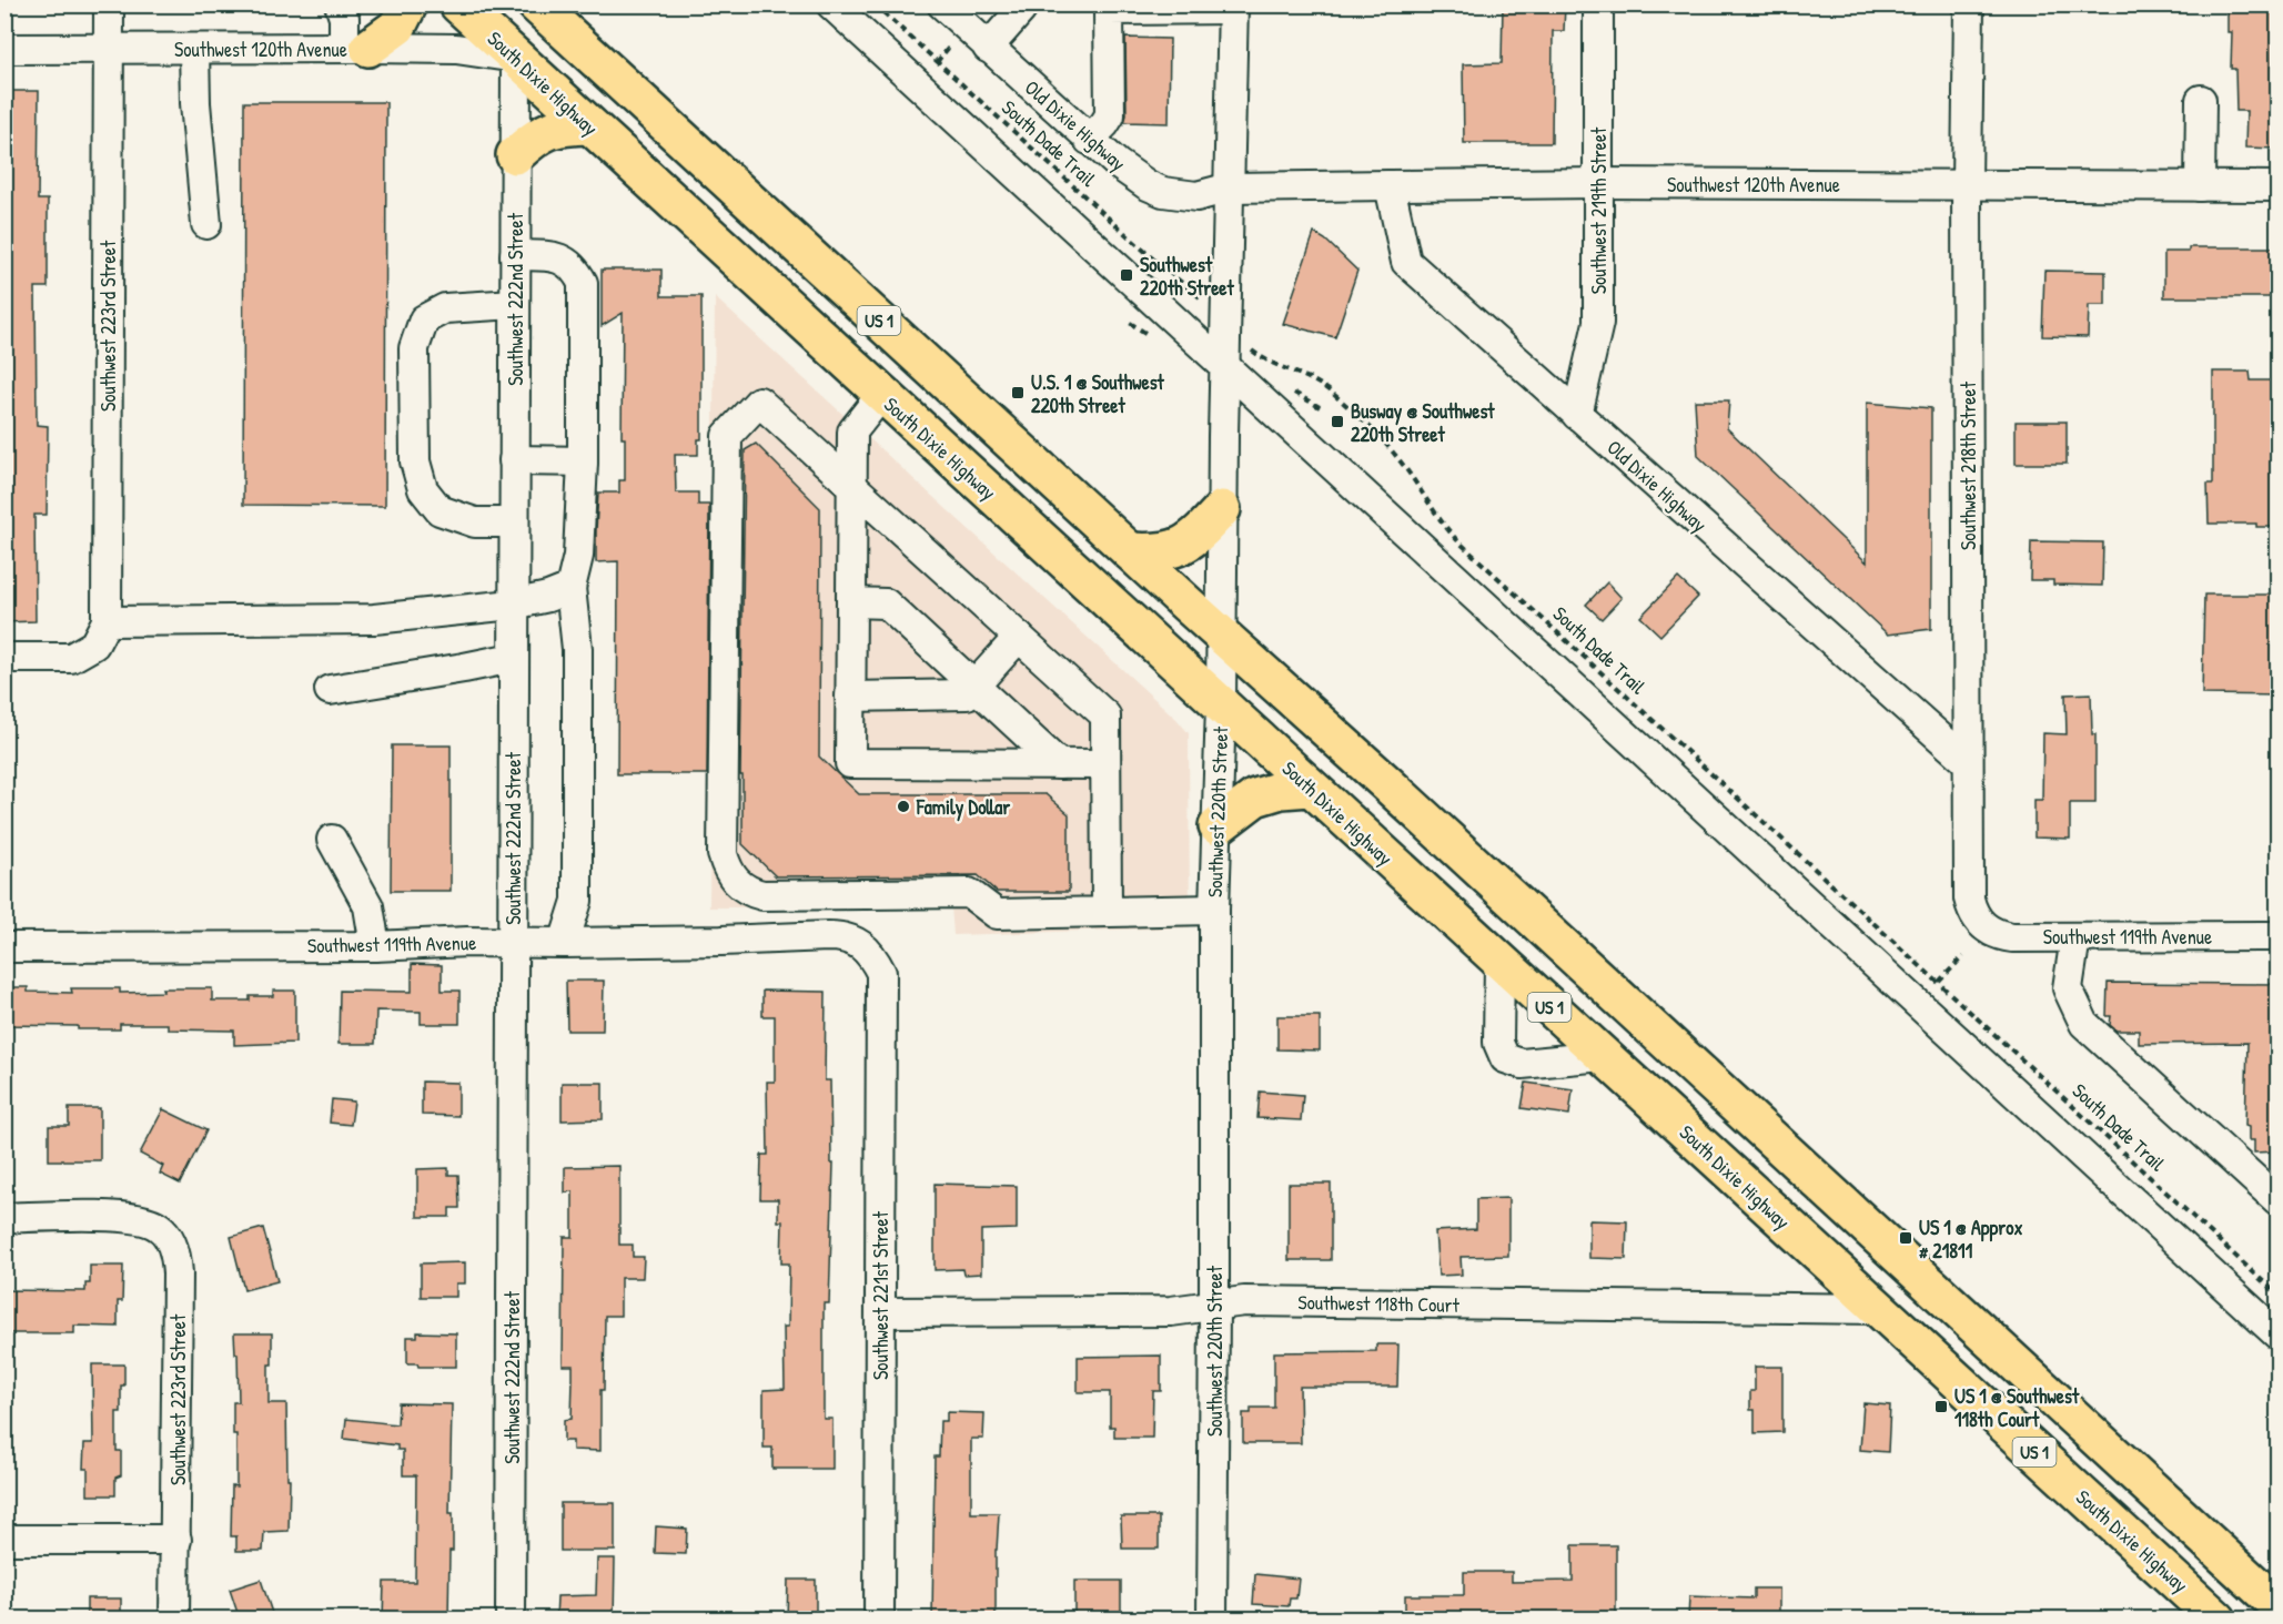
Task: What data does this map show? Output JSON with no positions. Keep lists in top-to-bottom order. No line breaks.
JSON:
{"streets":{"highway":["South Dixie Highway","US 1"],"street":["Southwest 120th Avenue","Old Dixie Highway","Southwest 219th Street","Southwest 222nd Street","Southwest 223rd Street","Southwest 218th Street","Southwest 220th Street","Southwest 119th Avenue","Southwest 221st Street","Southwest 118th Court"],"path":["South Dade Trail"]},"crossings":[["Southwest 120th Avenue","South Dixie Highway"],["Southwest 120th Avenue","Old Dixie Highway"],["Southwest 120th Avenue","Southwest 219th Street"],["Southwest 120th Avenue","Southwest 222nd Street"],["Southwest 120th Avenue","Southwest 223rd Street"],["Southwest 120th Avenue","Southwest 218th Street"],["Southwest 120th Avenue","Southwest 220th Street"],["South Dixie Highway","Southwest 222nd Street"],["South Dixie Highway","Southwest 220th Street"],["South Dixie Highway","Southwest 118th Court"],["Old Dixie Highway","Southwest 219th Street"],["Old Dixie Highway","Southwest 218th Street"],["Old Dixie Highway","Southwest 220th Street"],["Southwest 222nd Street","Southwest 119th Avenue"],["US 1","Southwest 220th Street"],["Southwest 218th Street","Southwest 119th Avenue"],["Southwest 220th Street","Southwest 118th Court"],["Southwest 119th Avenue","Southwest 221st Street"],["Southwest 221st Street","Southwest 118th Court"]],"places":{"transit":["Southwest 220th Street","U.S. 1 @ Southwest 220th Street","Busway @ Southwest 220th Street","US 1 @ Approx # 21811","US 1 @ Southwest 118th Court"],"other":["Family Dollar"]}}
